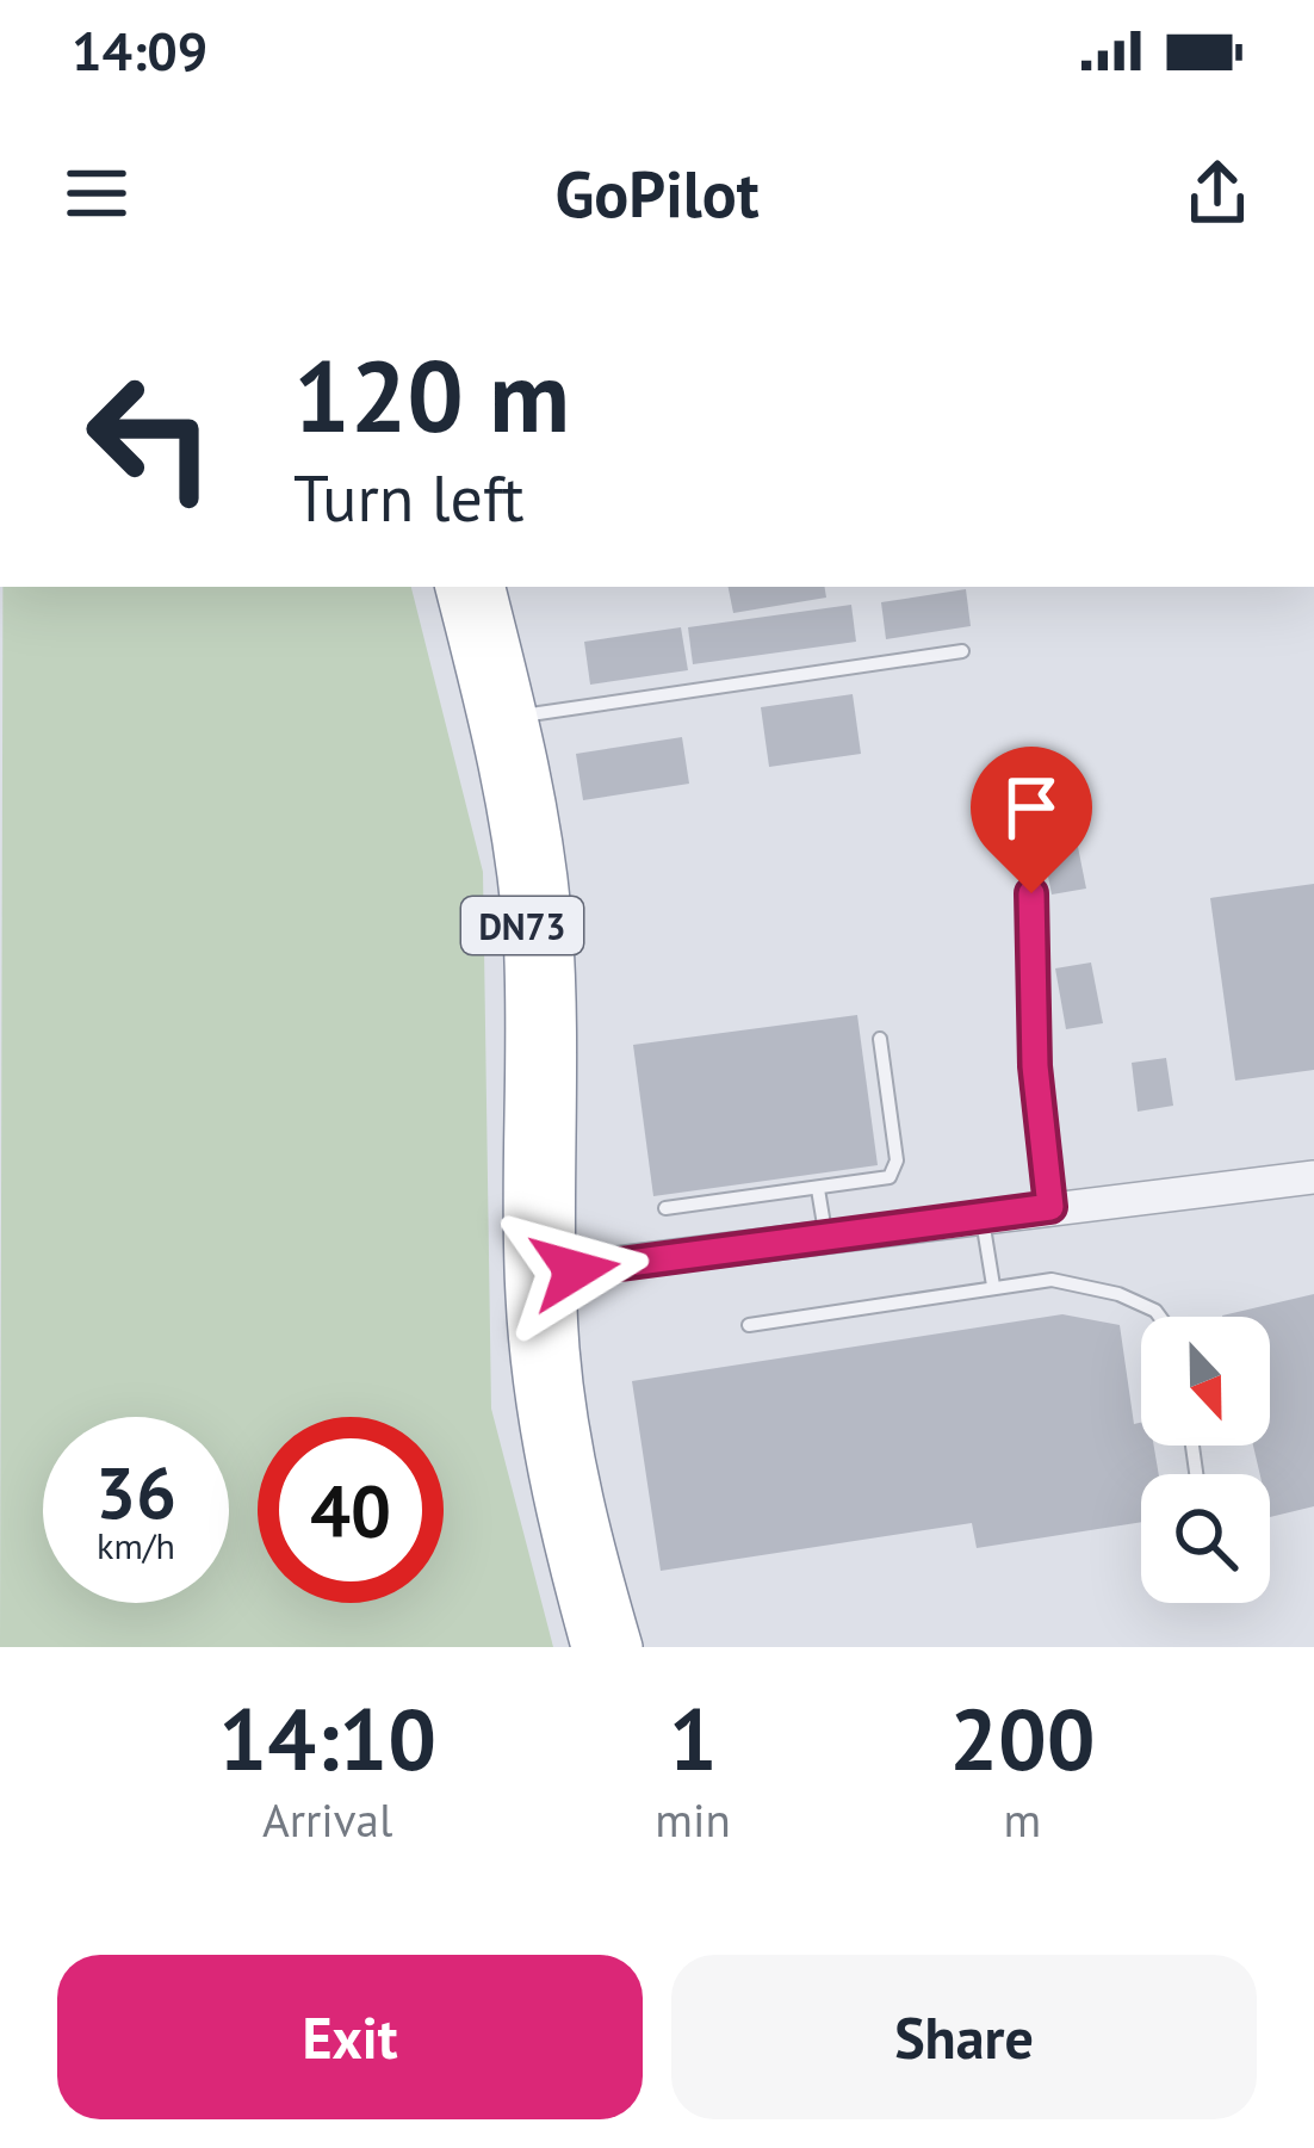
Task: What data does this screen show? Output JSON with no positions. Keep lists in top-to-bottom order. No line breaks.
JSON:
{"streets":{"highway":["DN73"]},"north":"bottom","page":{"status":"14:09","header":"GoPilot","turn":["120 m","Turn left"],"speed":"36 km/h","limit":"40","eta":["14:10","Arrival","1","min","200","m"],"buttons":["Exit","Share"]}}
